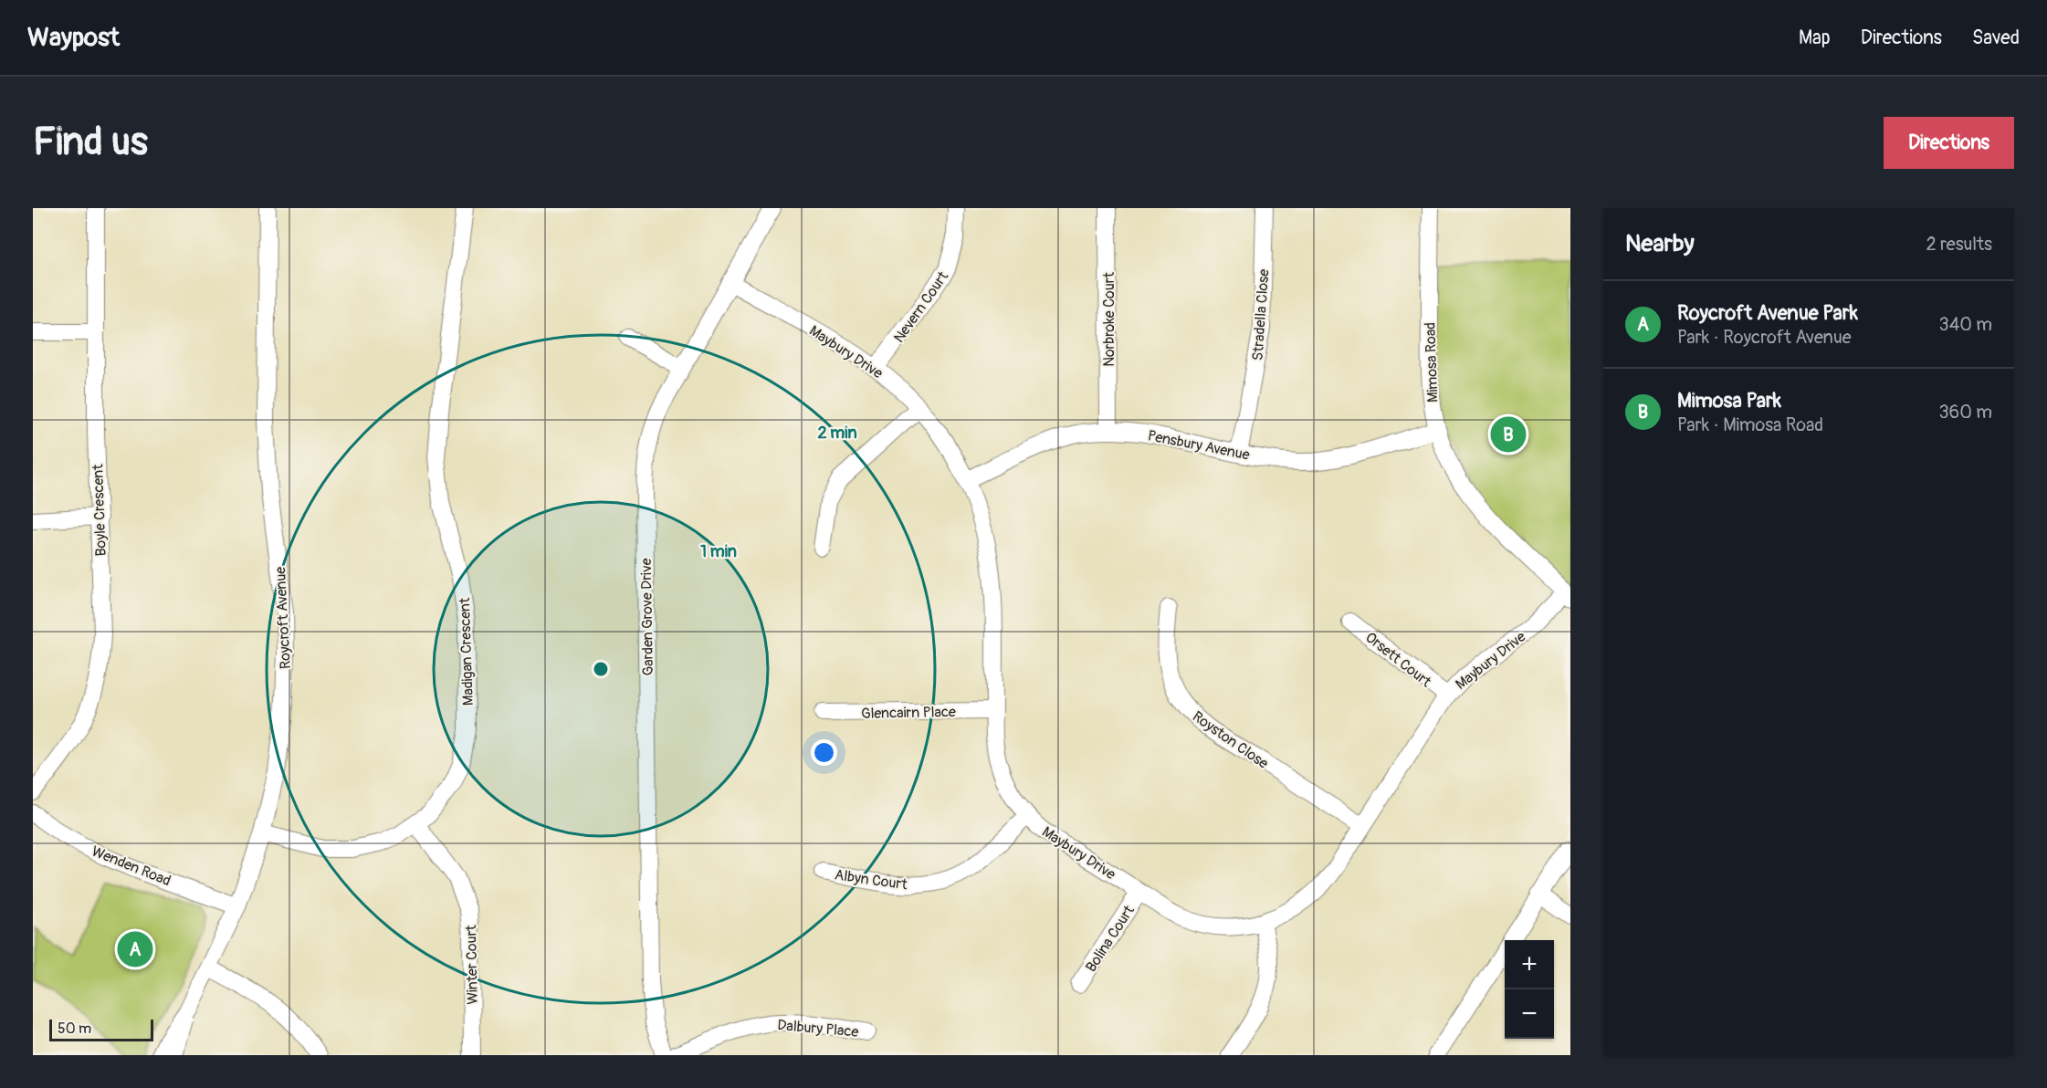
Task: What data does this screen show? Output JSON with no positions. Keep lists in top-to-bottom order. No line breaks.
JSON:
{"streets":{"street":["Nevern Court","Stradella Close","Norbroke Court","Maybury Drive","Mimosa Road","Pensbury Avenue","Boyle Crescent","Garden Grove Drive","Roycroft Avenue","Madigan Crescent","Orsett Court","Glencairn Place","Royston Close","Wenden Road","Albyn Court","Bolina Court","Winter Court","Dalbury Place"]},"crossings":[["Nevern Court","Maybury Drive"],["Stradella Close","Pensbury Avenue"],["Norbroke Court","Pensbury Avenue"],["Maybury Drive","Mimosa Road"],["Maybury Drive","Pensbury Avenue"],["Maybury Drive","Garden Grove Drive"],["Maybury Drive","Orsett Court"],["Maybury Drive","Glencairn Place"],["Maybury Drive","Royston Close"],["Maybury Drive","Albyn Court"],["Maybury Drive","Bolina Court"],["Mimosa Road","Pensbury Avenue"],["Roycroft Avenue","Madigan Crescent"],["Roycroft Avenue","Wenden Road"],["Madigan Crescent","Winter Court"]],"scale_bar":"50 m","page":{"header":"Waypost","nav":["Map","Directions","Saved"],"buttons":"Directions","title":"Find us","heading":["Nearby","2 results"],"list":[{"mark":"A","name":"Roycroft Avenue Park","note":"Park · Roycroft Avenue","value":"340 m"},{"mark":"B","name":"Mimosa Park","note":"Park · Mimosa Road","value":"360 m"}],"pins":["B","A"],"map_buttons":["+","−"],"scale":"50 m"},"rings":["2 min","1 min"]}
